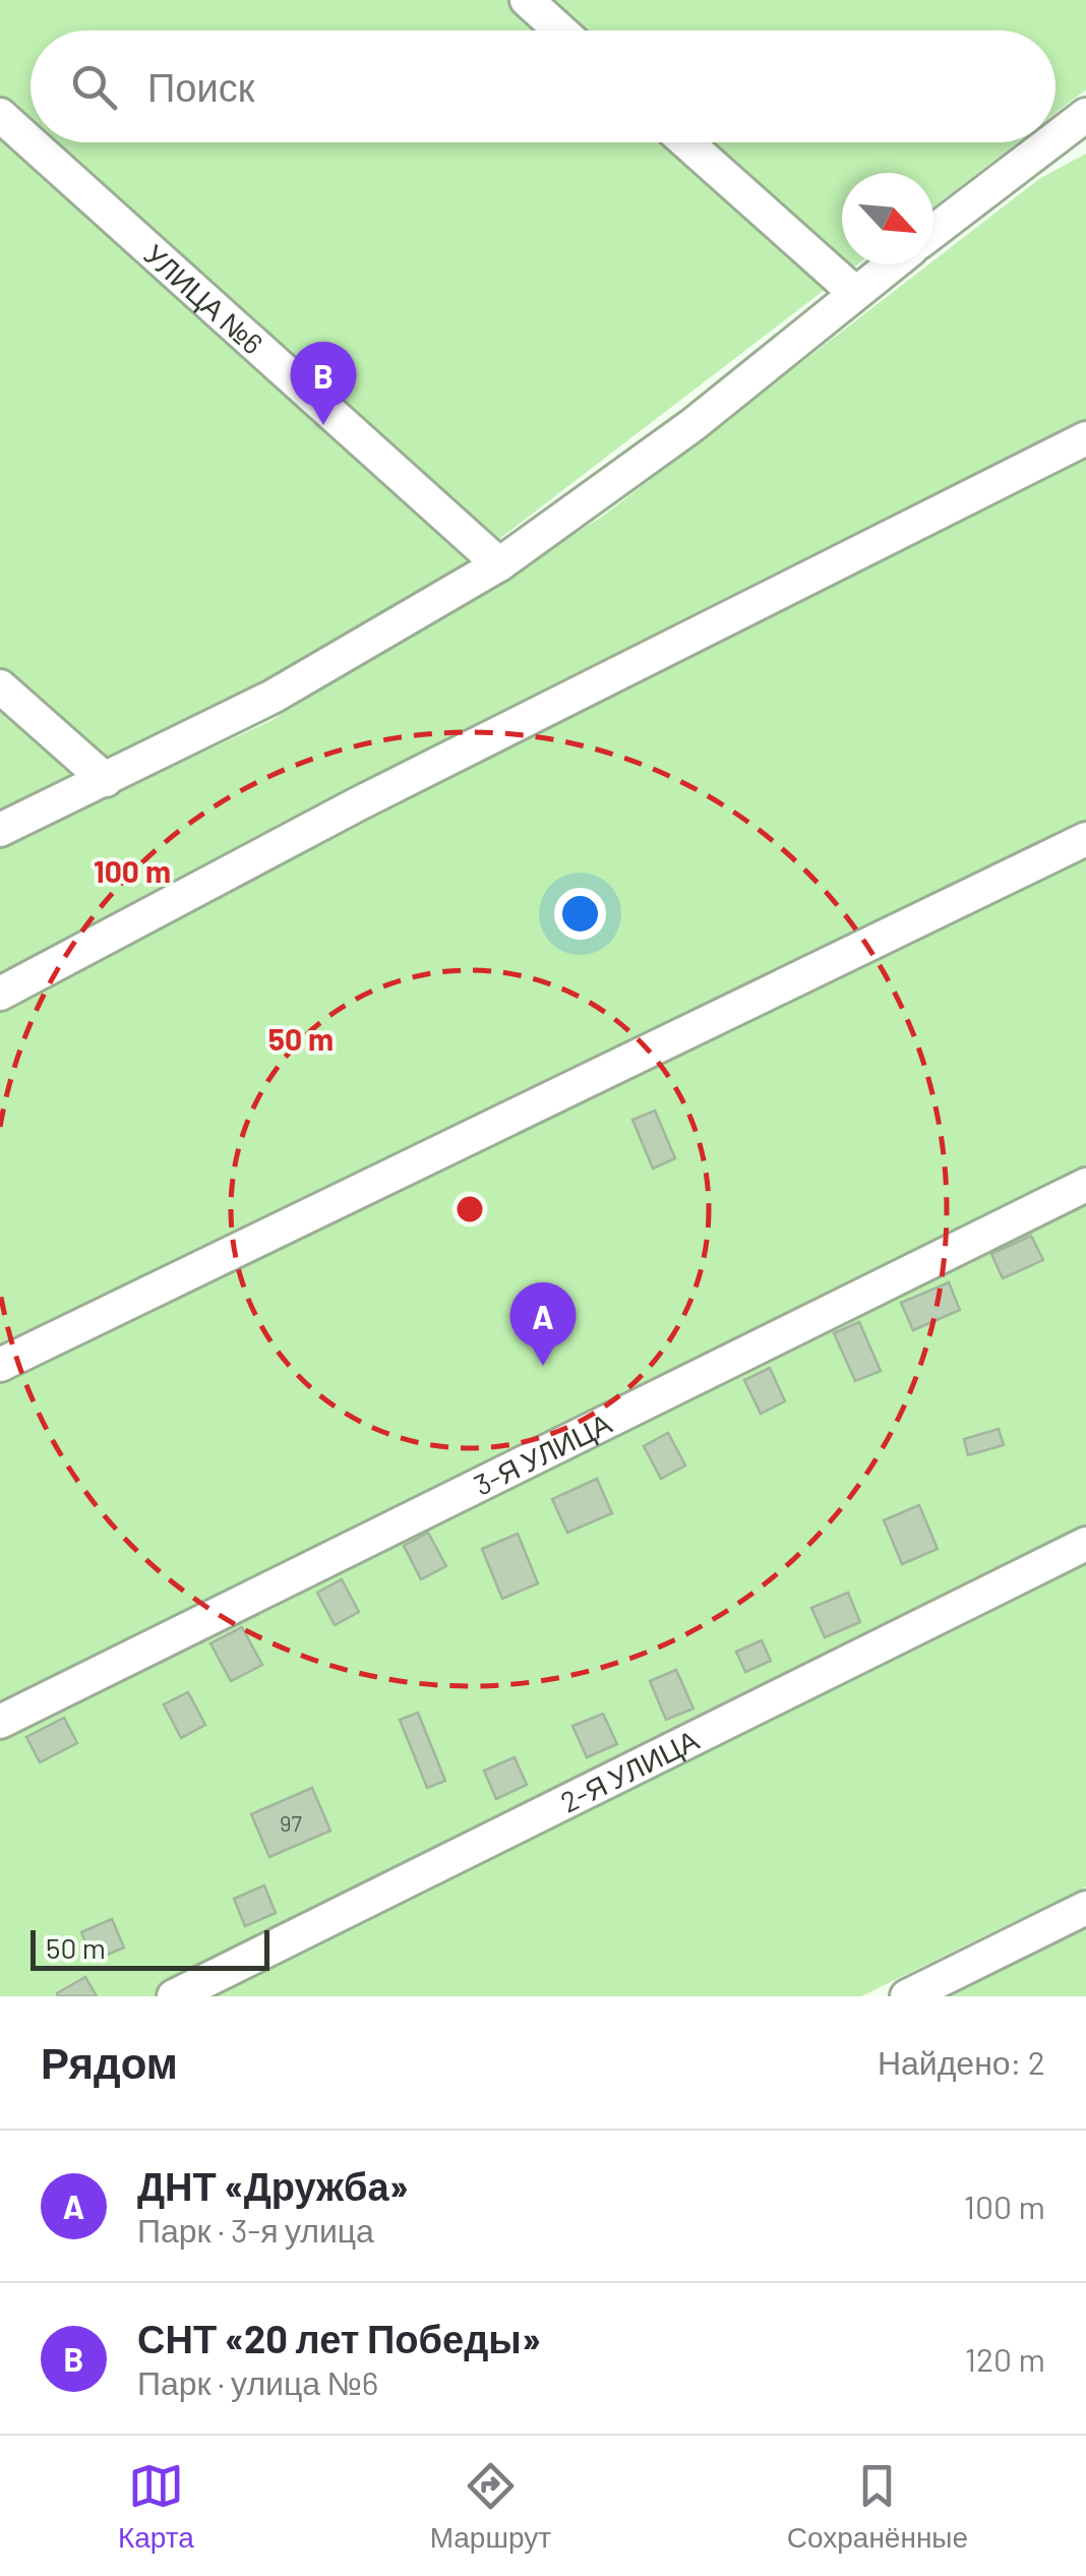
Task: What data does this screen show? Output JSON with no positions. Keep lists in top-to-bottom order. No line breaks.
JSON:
{"streets":{"street":["УЛИЦА №6","3-Я УЛИЦА","2-Я УЛИЦА"]},"house_numbers":["97"],"scale_bar":"50 m","north":"bottom right","page":{"search":"Поиск","pins":["B","A"],"scale":"50 m","heading":["Рядом","Найдено: 2"],"list":[{"mark":"A","name":"ДНТ «Дружба»","note":"Парк · 3-я улица","value":"100 m"},{"mark":"B","name":"СНТ «20 лет Победы»","note":"Парк · улица №6","value":"120 m"}],"nav":["Карта","Маршрут","Сохранённые"]},"rings":["100 m","50 m"]}
